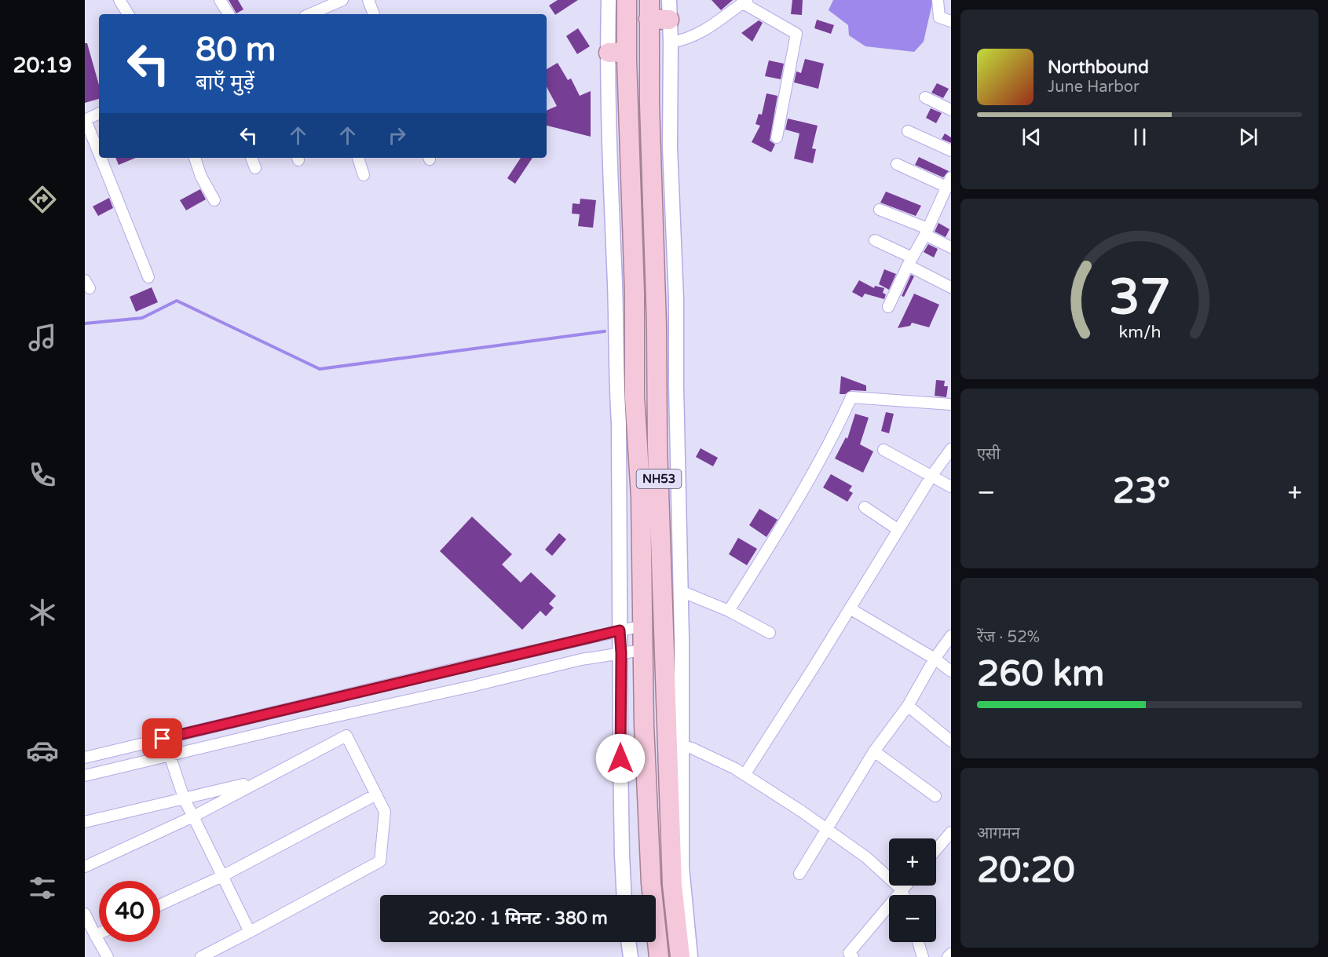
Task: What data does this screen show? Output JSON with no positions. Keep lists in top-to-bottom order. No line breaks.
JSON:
{"streets":{"highway":["NH53"]},"page":{"tabs":"20:19","turn":["80 m","बाएँ मुड़ें"],"song":["Northbound","June Harbor"],"tile":["एसी",["रेंज · 52%","260 km"],["आगमन","20:20"]],"heat":["−","23°","+"],"map_buttons":["+","−"],"limit":"40","trip":"20:20 · 1 मिनट · 380 m","gauge":["37","km/h"]}}
